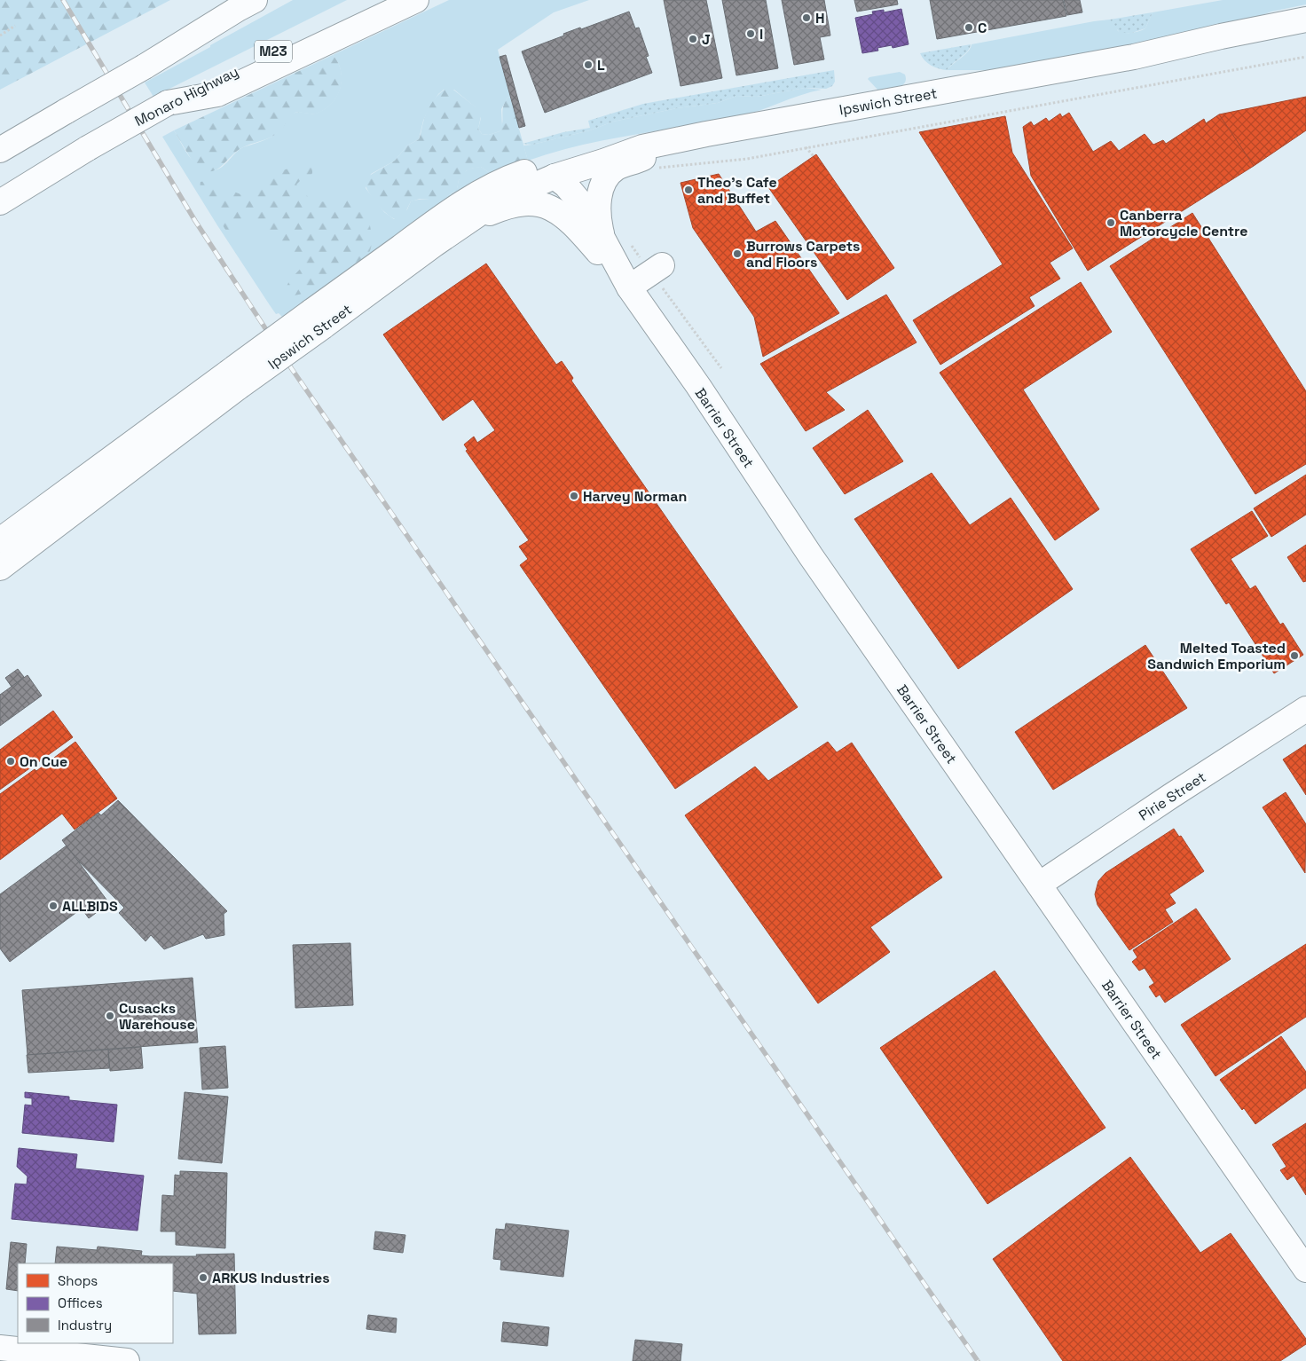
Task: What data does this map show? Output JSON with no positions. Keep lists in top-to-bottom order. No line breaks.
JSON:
{"streets":{"main road":["M23","Monaro Highway","Ipswich Street","Barrier Street","Pirie Street"]},"crossings":[["Ipswich Street","Barrier Street"],["Barrier Street","Pirie Street"]],"places":["H","C","I","J","L","Theo's Cafe and Buffet","Canberra Motorcycle Centre","Burrows Carpets and Floors","Harvey Norman","Melted Toasted Sandwich Emporium","On Cue","ALLBIDS","Cusacks Warehouse","ARKUS Industries"],"legend":["Shops","Offices","Industry"]}
